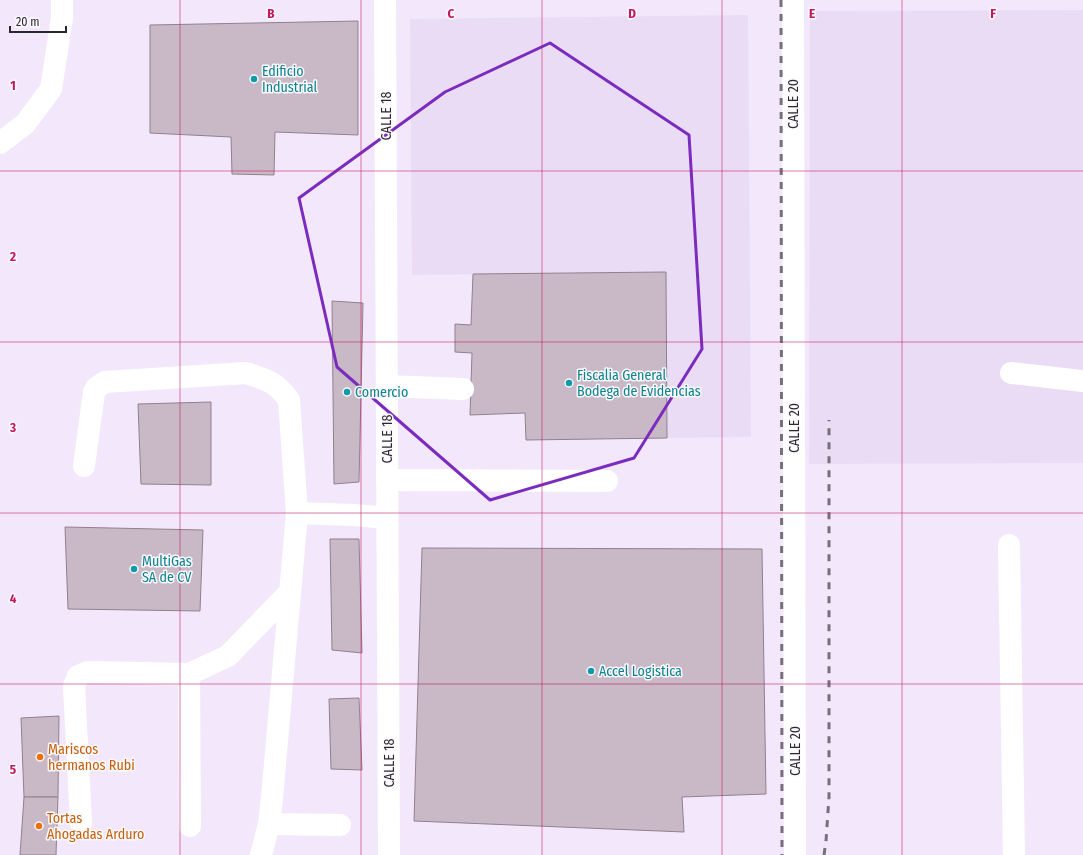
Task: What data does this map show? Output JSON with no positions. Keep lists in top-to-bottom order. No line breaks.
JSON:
{"streets":{"street":["CALLE 20","CALLE 18"]},"places":["Edificio Industrial","Fiscalia General Bodega de Evidencias","Comercio","MultiGas SA de CV","Accel Logistica","Mariscos hermanos Rubi","Tortas Ahogadas Arduro"],"scale_bar":"20 m","grid":{"columns":["B","C","D","E","F"],"rows":["1","2","3","4","5"]}}
